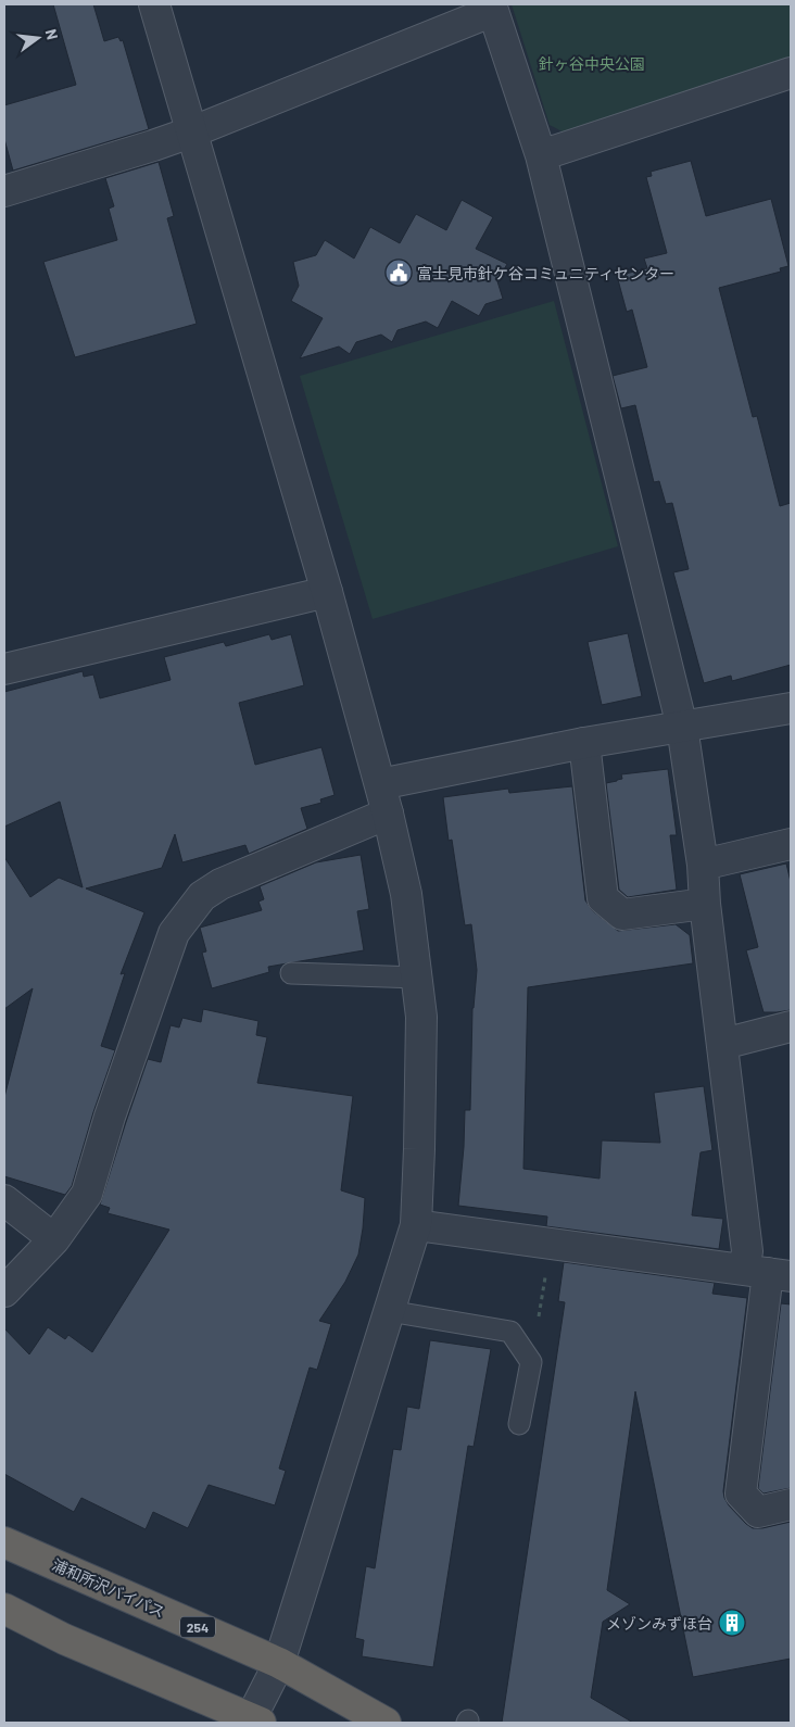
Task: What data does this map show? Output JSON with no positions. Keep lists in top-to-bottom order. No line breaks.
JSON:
{"streets":{"highway":["浦和所沢バイパス","254"]},"parks":["針ヶ谷中央公園"],"places":{"public building":["富士見市針ケ谷コミュニティセンター"],"building":["メゾンみずほ台"]},"north":"right"}
